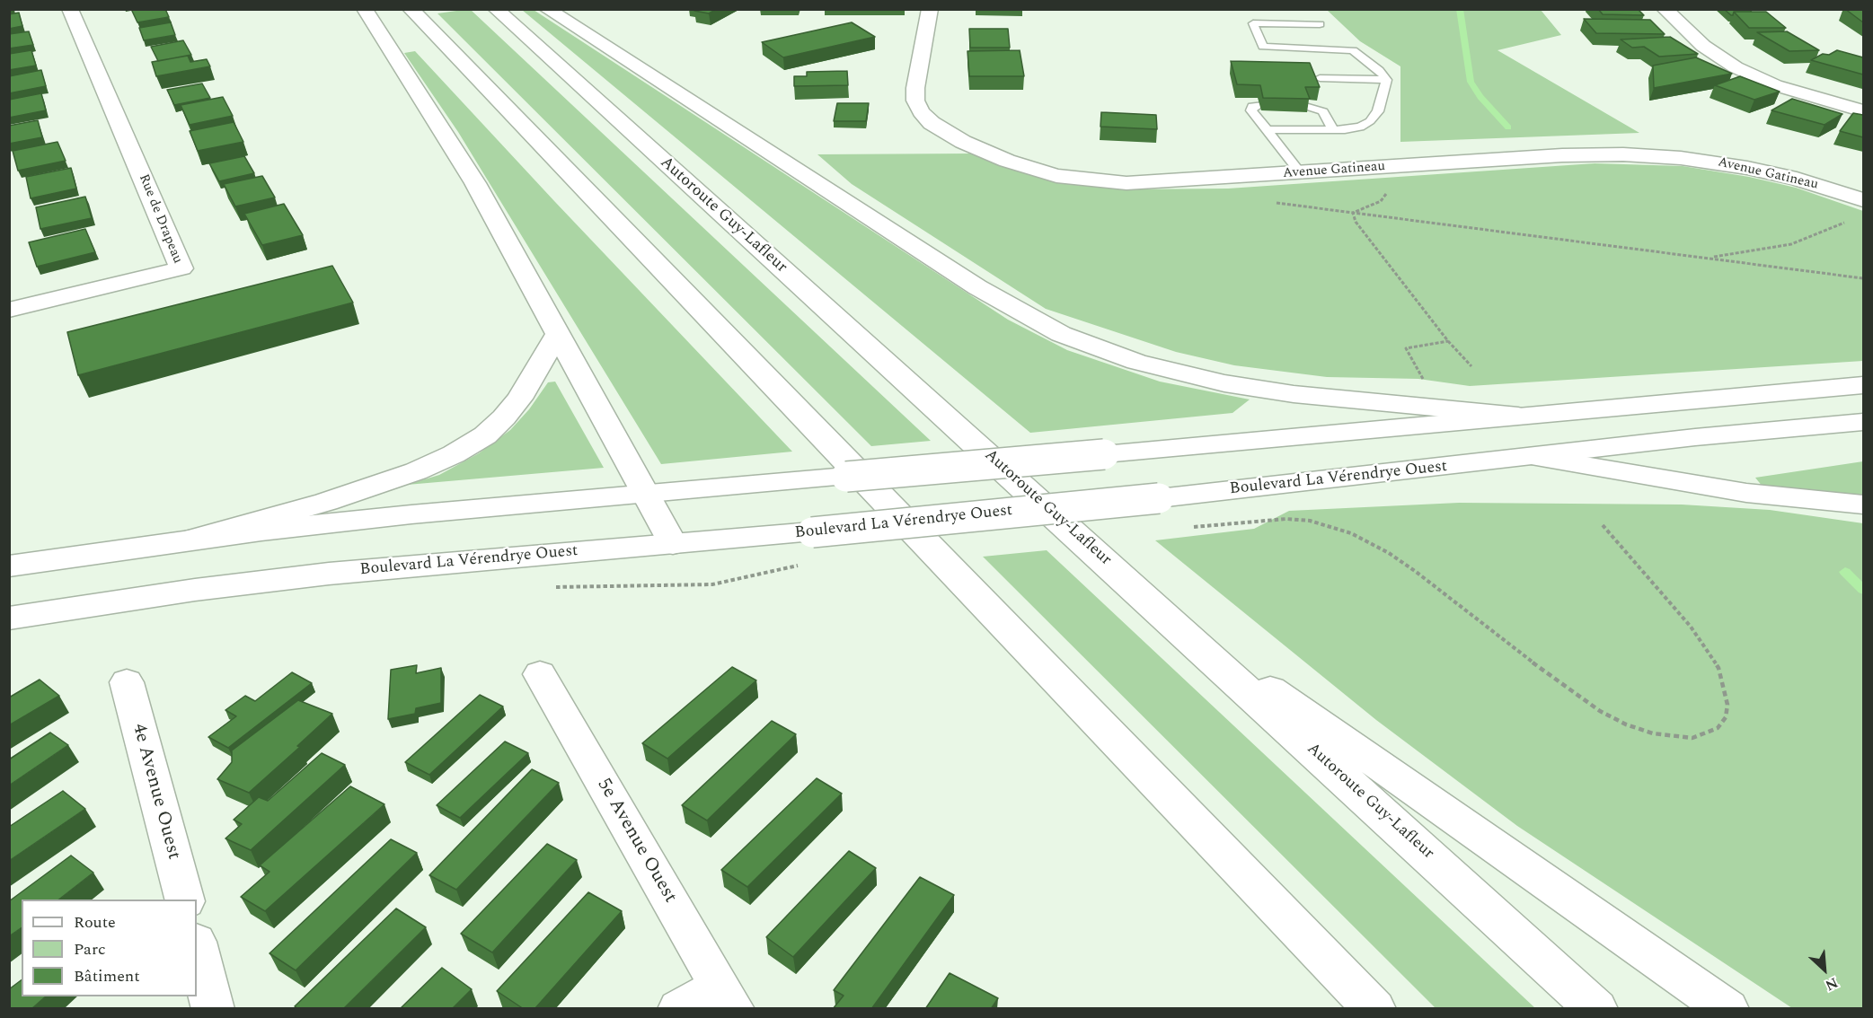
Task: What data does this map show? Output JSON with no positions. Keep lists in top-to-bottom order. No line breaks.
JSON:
{"streets":{"main road":["Avenue Gatineau","Autoroute Guy-Lafleur","Rue de Drapeau","Boulevard La Vérendrye Ouest","4e Avenue Ouest","5e Avenue Ouest"]},"legend":["Route","Parc","Bâtiment"],"north":"bottom right"}
